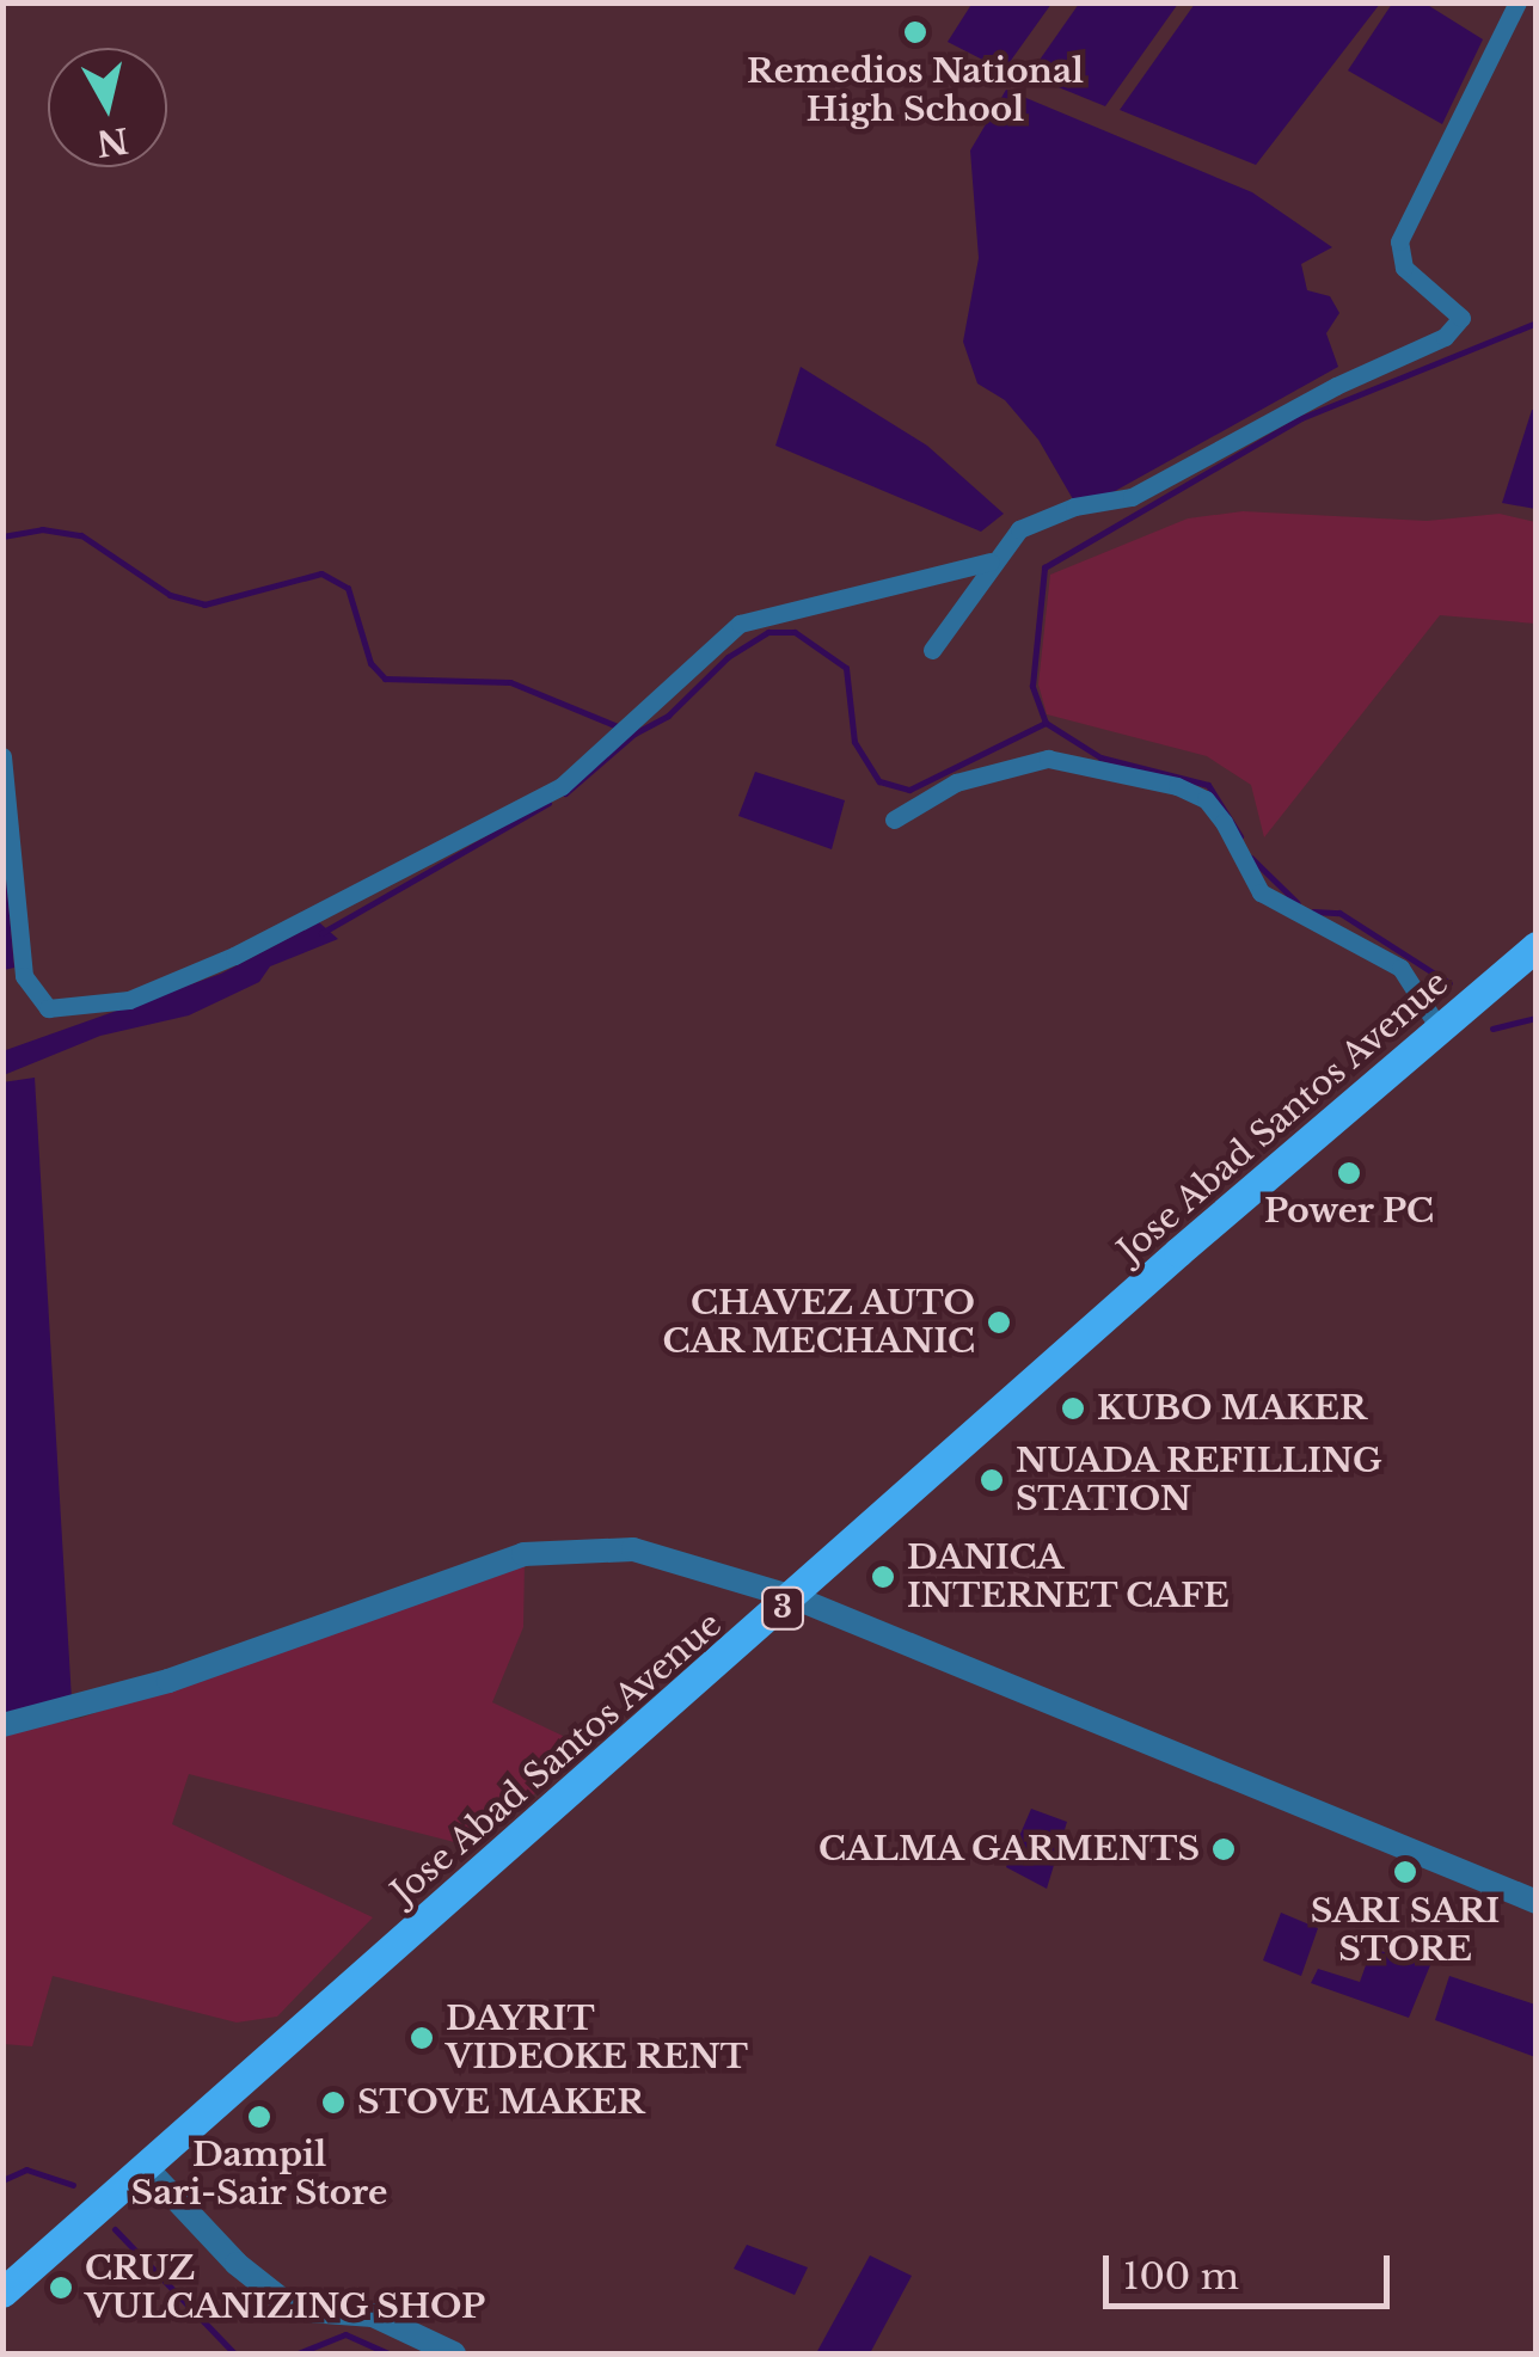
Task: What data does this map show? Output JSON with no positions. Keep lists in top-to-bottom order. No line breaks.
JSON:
{"streets":{"highway":["Jose Abad Santos Avenue","3"]},"places":["Remedios National High School","Power PC","CHAVEZ AUTO CAR MECHANIC","KUBO MAKER","NUADA REFILLING STATION","DANICA INTERNET CAFE","CALMA GARMENTS","SARI SARI STORE","DAYRIT VIDEOKE RENT","STOVE MAKER","Dampil Sari-Sair Store","CRUZ VULCANIZING SHOP"],"scale_bar":"100 m","north":"bottom"}
